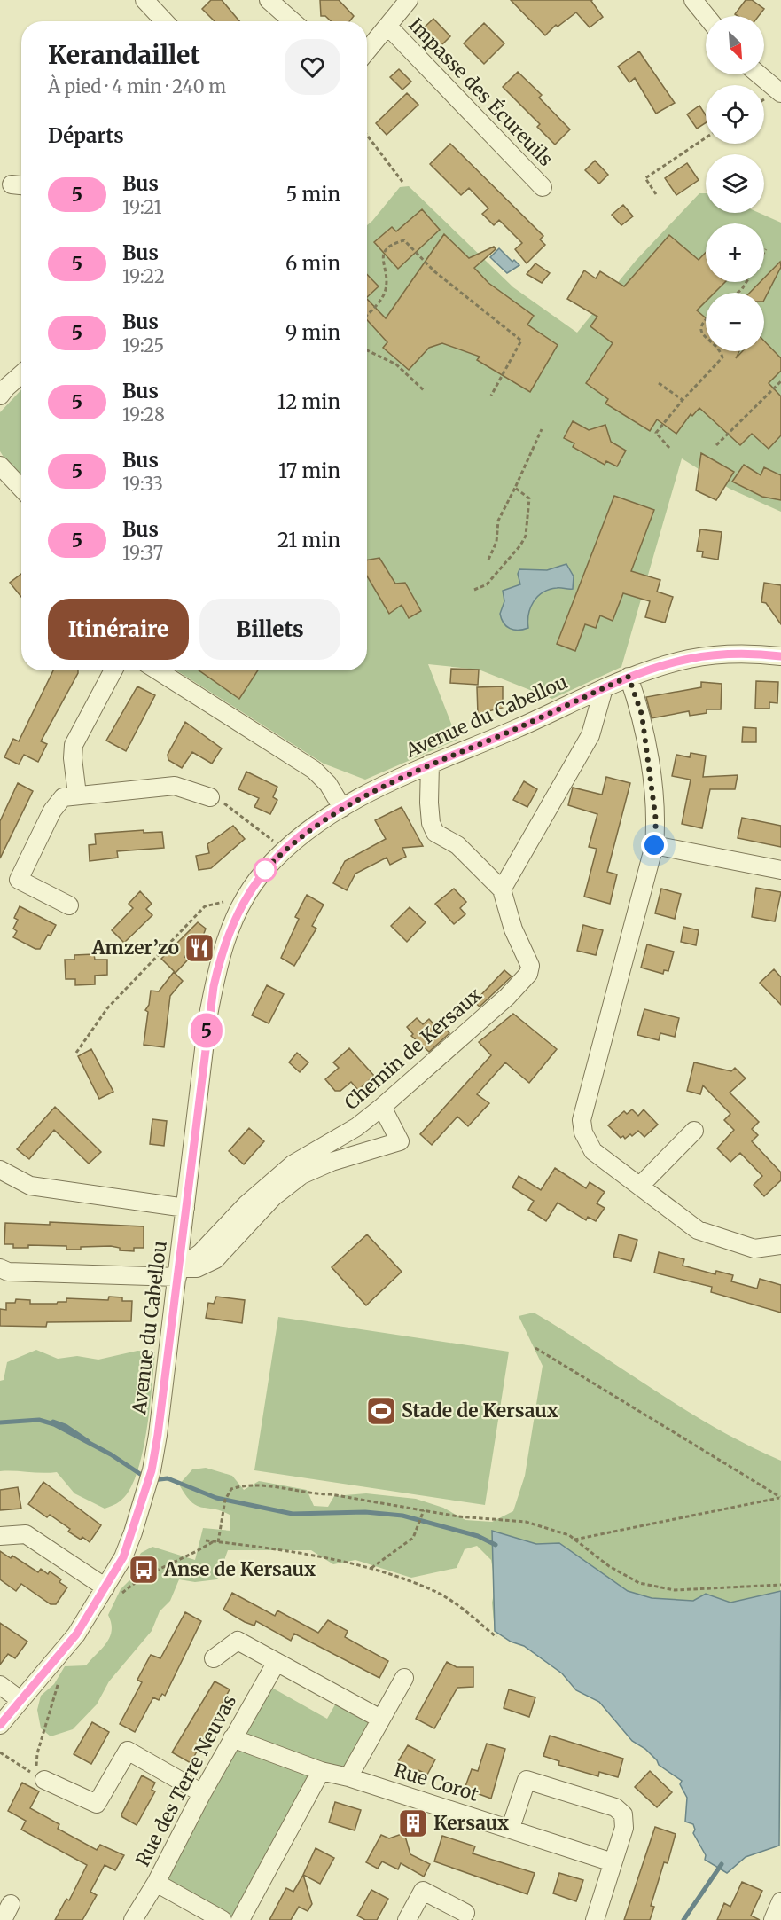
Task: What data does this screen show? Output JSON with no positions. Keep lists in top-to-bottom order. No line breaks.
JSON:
{"streets":{"street":["Impasse des Écureuils","Avenue du Cabellou","Chemin de Kersaux","Rue des Terre Neuvas","Rue Corot"]},"crossings":[["Avenue du Cabellou","Chemin de Kersaux"],["Rue des Terre Neuvas","Rue Corot"]],"places":{"restaurant":["Amzer’zo"],"sports":["Stade de Kersaux"],"bus stop":["Anse de Kersaux"],"building":["Kersaux"]},"lines":["bus line 5"],"north":"bottom right","page":{"on_map":"5","map_buttons":["+","−"],"heading":[["Kerandaillet","À pied · 4 min · 240 m"],"Départs"],"list":[{"mark":"5","name":"Bus","note":"19:21","value":"5 min"},{"mark":"5","name":"Bus","note":"19:22","value":"6 min"},{"mark":"5","name":"Bus","note":"19:25","value":"9 min"},{"mark":"5","name":"Bus","note":"19:28","value":"12 min"},{"mark":"5","name":"Bus","note":"19:33","value":"17 min"},{"mark":"5","name":"Bus","note":"19:37","value":"21 min"}],"buttons":["Itinéraire","Billets"]}}
